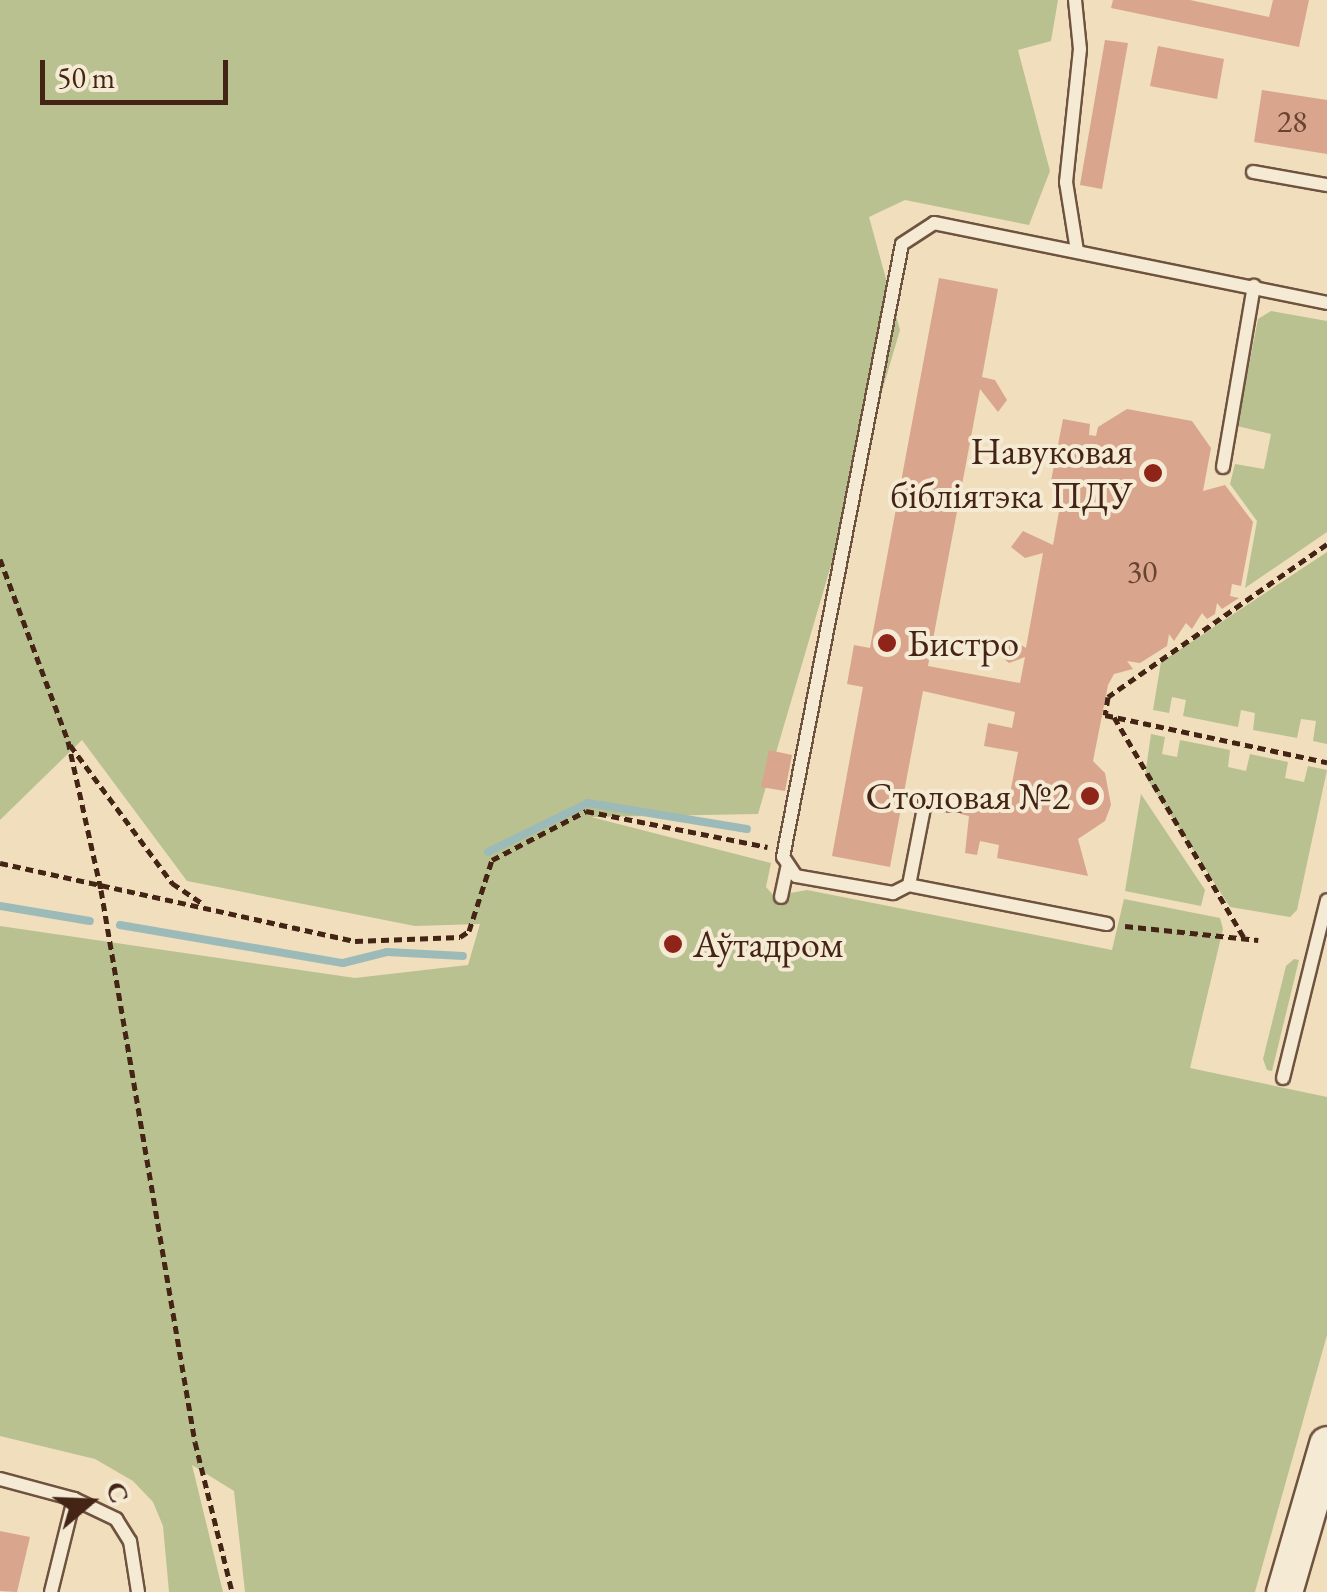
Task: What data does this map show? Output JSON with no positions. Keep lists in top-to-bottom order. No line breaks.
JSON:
{"places":["Навуковая бібліятэка ПДУ","Бистро","Столовая №2","Аўтадром"],"house_numbers":["28","30"],"scale_bar":"50 m","north":"right"}
